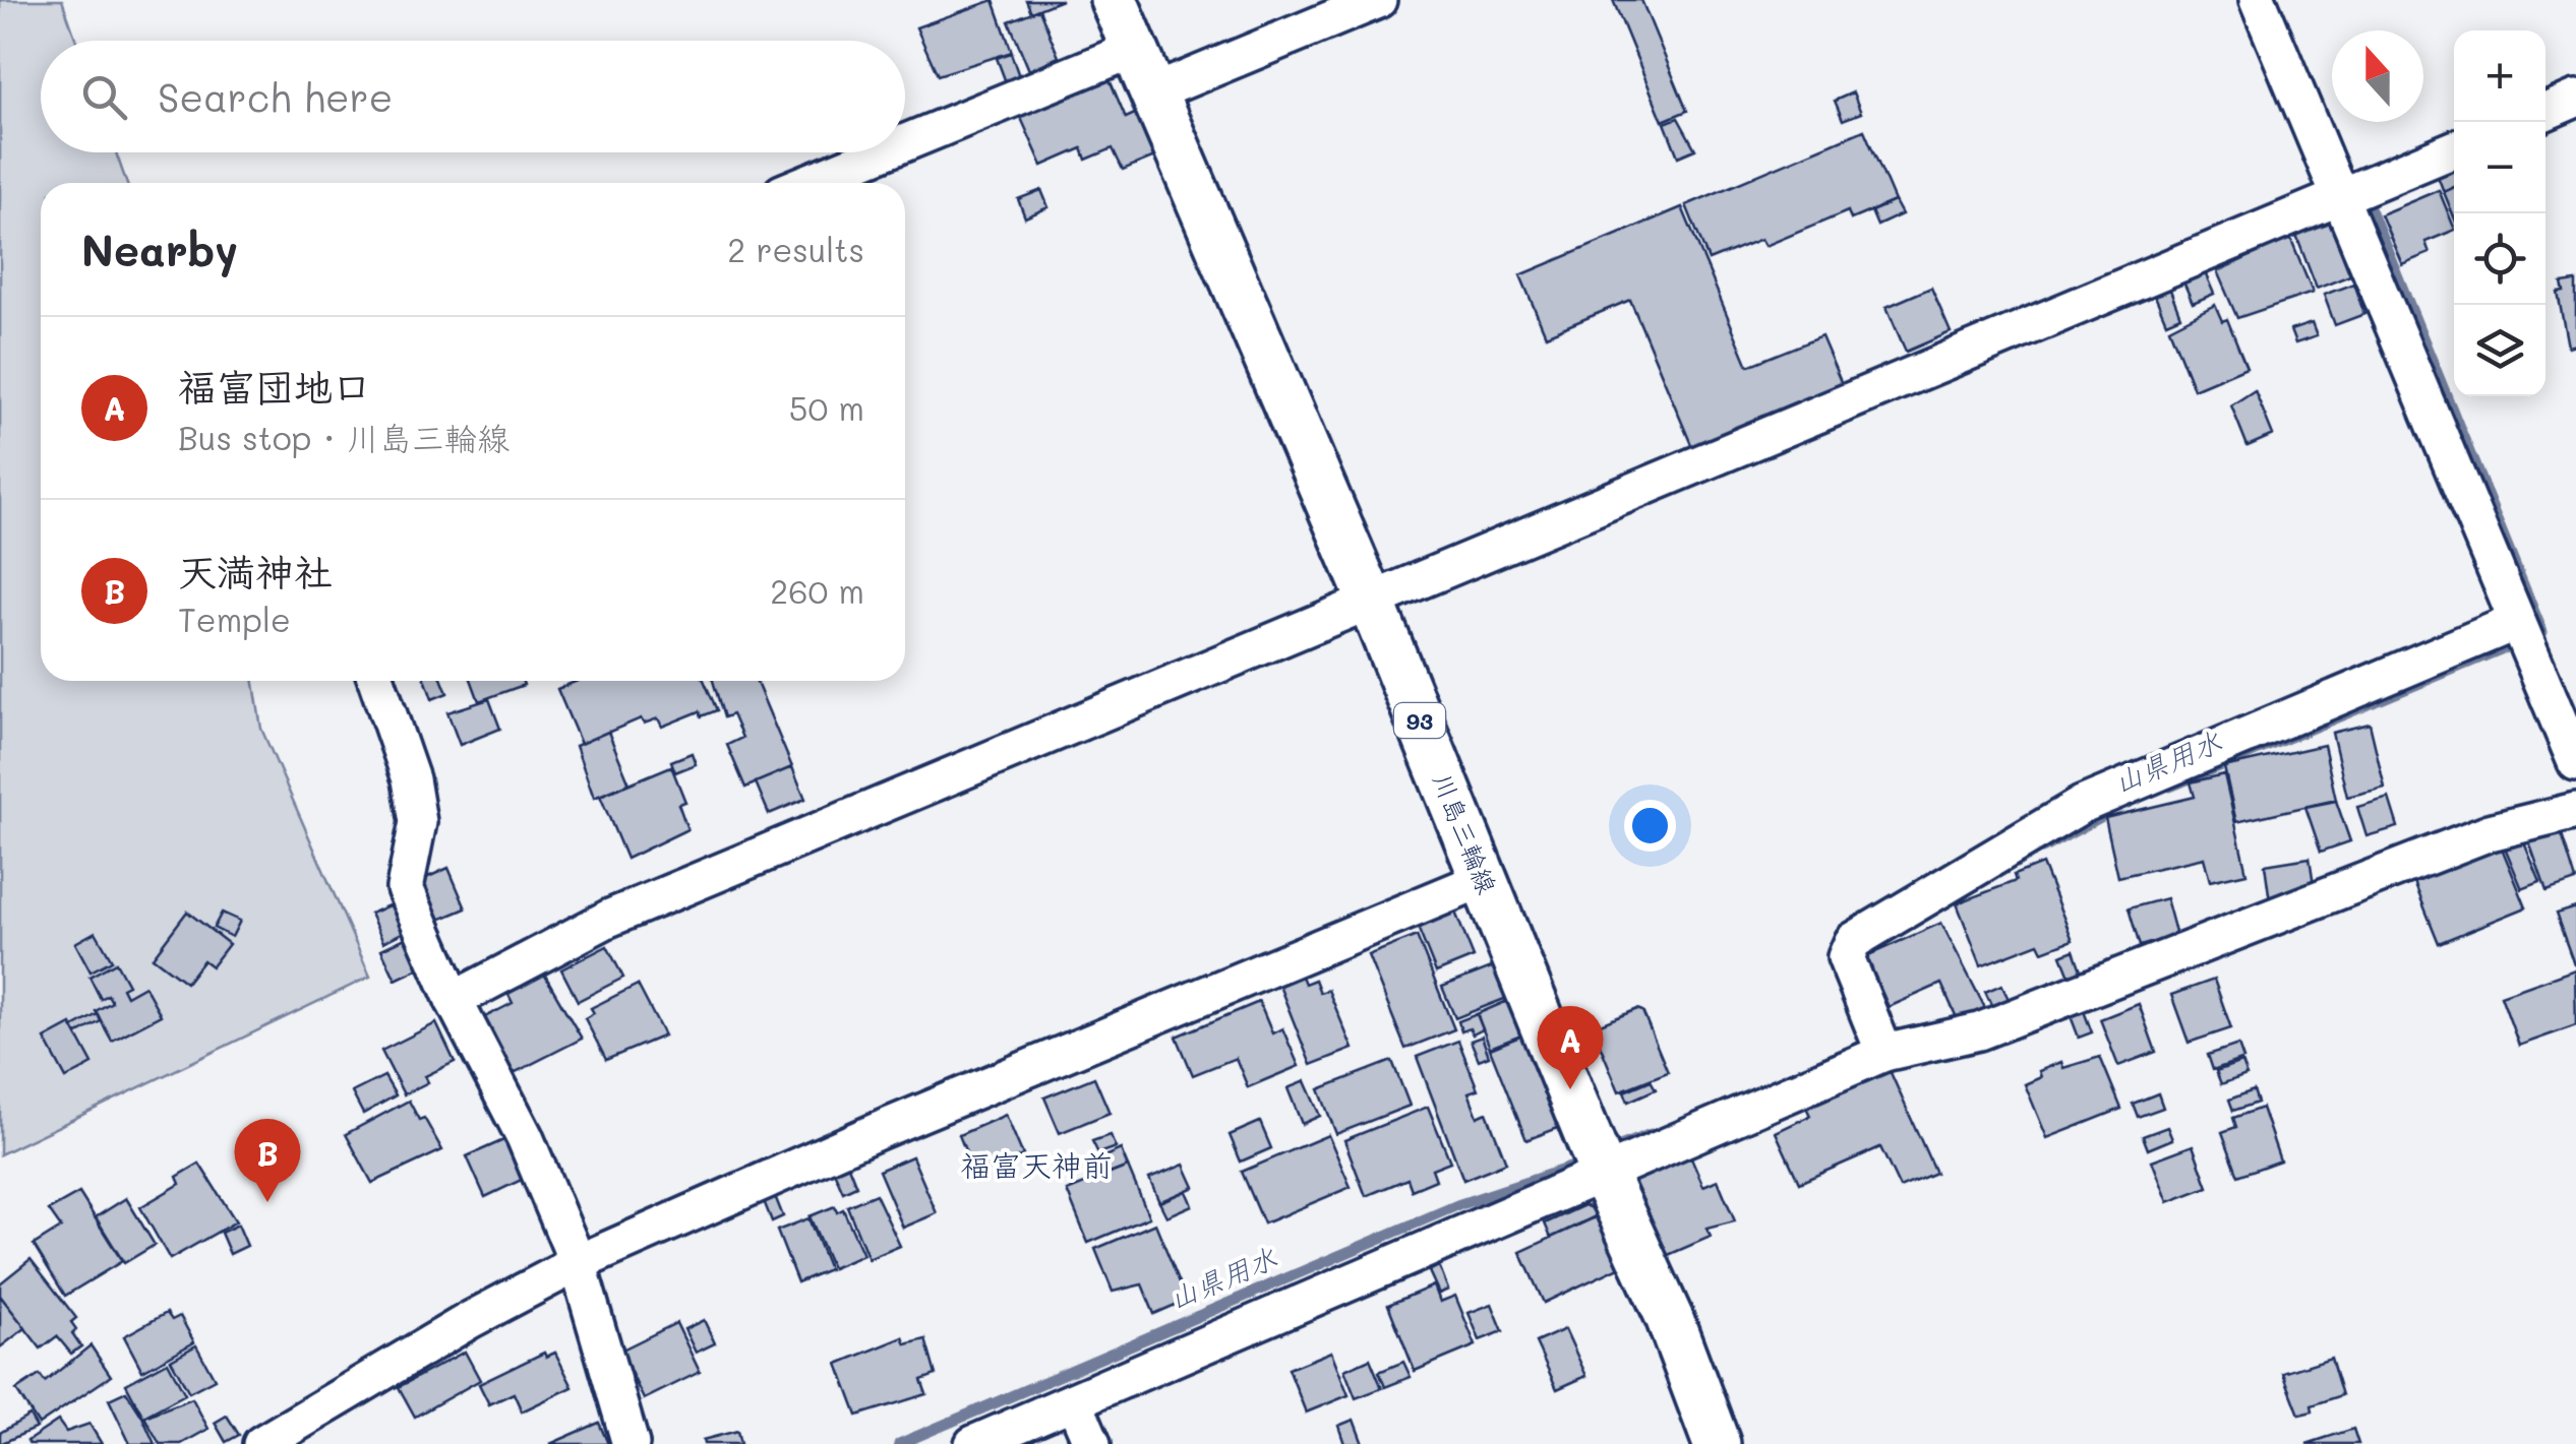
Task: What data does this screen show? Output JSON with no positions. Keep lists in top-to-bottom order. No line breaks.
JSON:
{"streets":{"main road":["93","川島三輪線"]},"districts":["福富天神前"],"water":["山県用水"],"north":"top","page":{"map_buttons":["+","−"],"search":"Search here","heading":["Nearby","2 results"],"list":[{"mark":"A","name":"福富団地口","note":"Bus stop · 川島三輪線","value":"50 m"},{"mark":"B","name":"天満神社","note":"Temple","value":"260 m"}],"pins":["A","B"]}}
